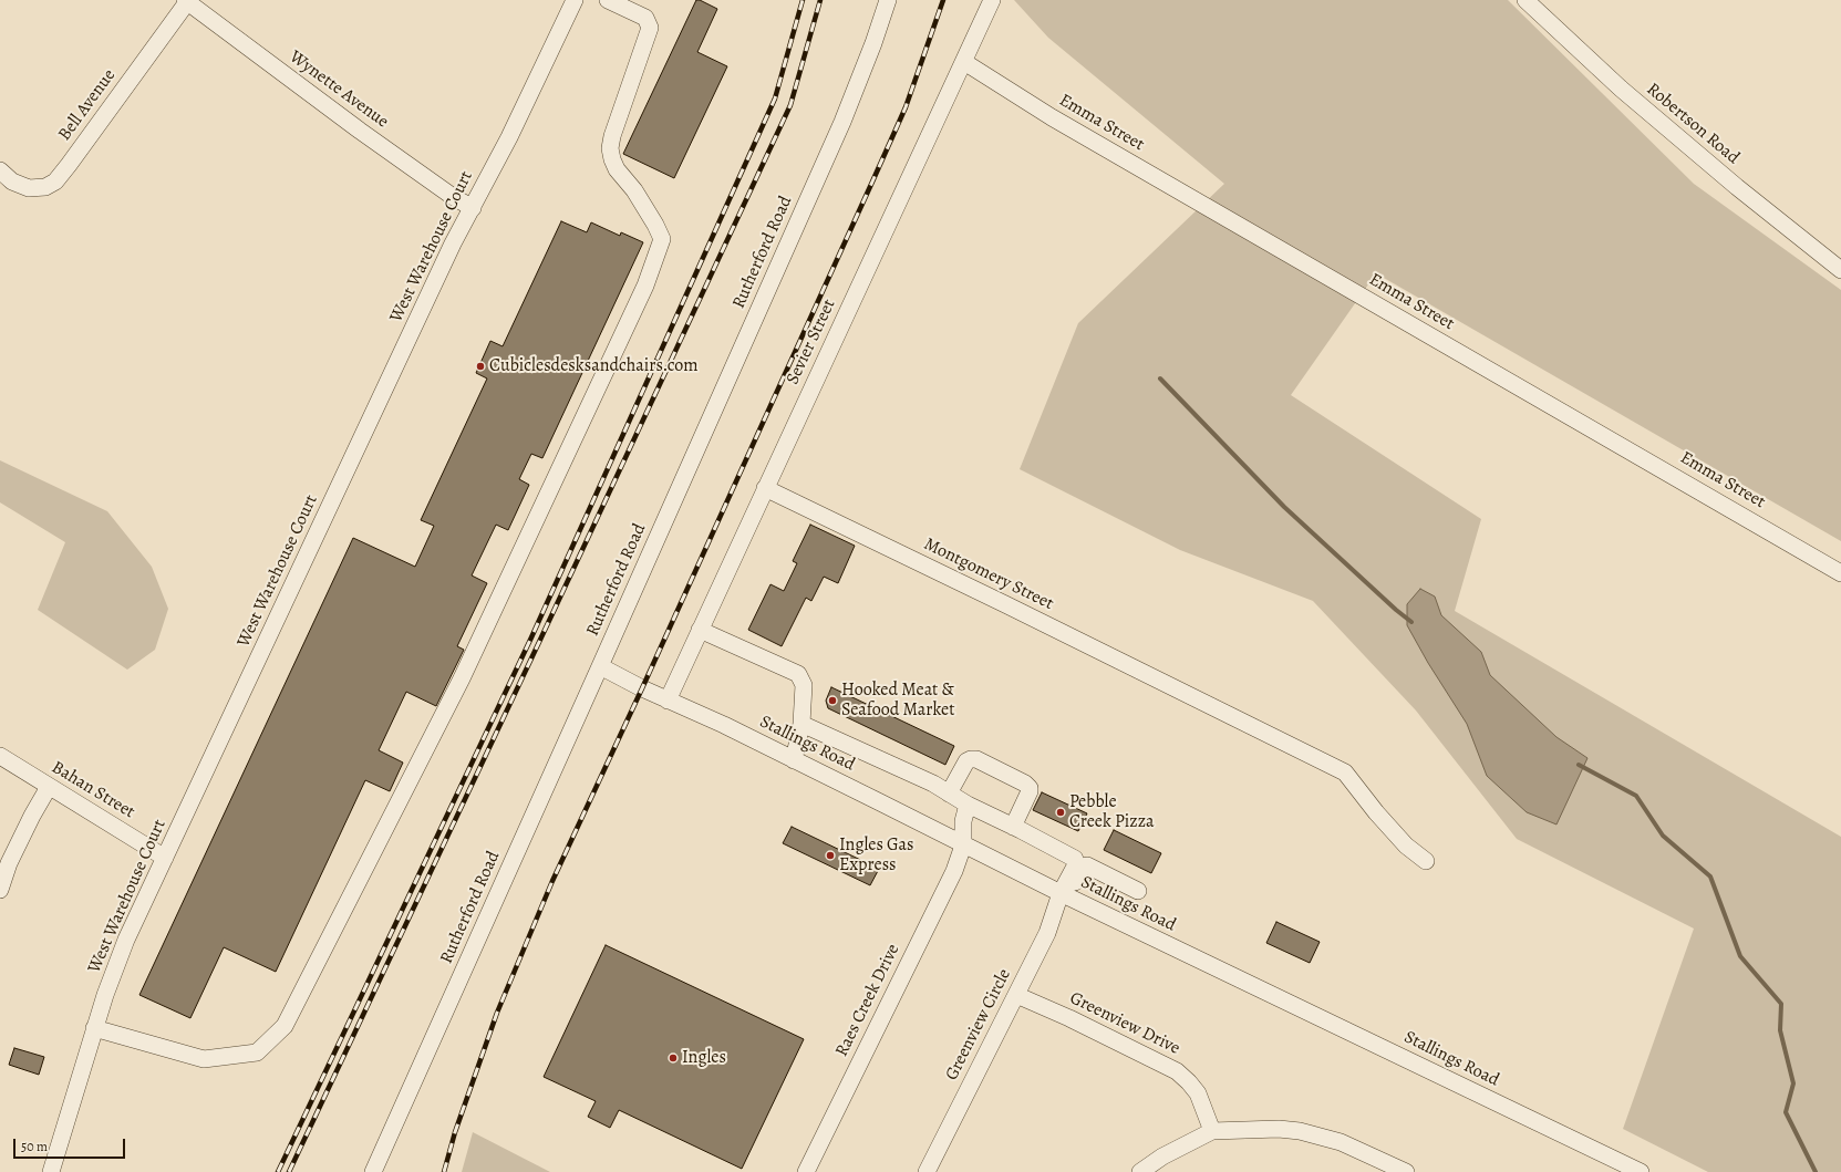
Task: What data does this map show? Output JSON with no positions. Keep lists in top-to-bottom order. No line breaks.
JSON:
{"streets":{"street":["Wynette Avenue","Bell Avenue","Emma Street","Robertson Road","West Warehouse Court","Rutherford Road","Sevier Street","Montgomery Street","Stallings Road","Bahan Street","Raes Creek Drive","Greenview Drive","Greenview Circle"]},"crossings":[["Wynette Avenue","Bell Avenue"],["Wynette Avenue","West Warehouse Court"],["Emma Street","Sevier Street"],["West Warehouse Court","Bahan Street"],["Rutherford Road","Stallings Road"],["Sevier Street","Montgomery Street"],["Sevier Street","Stallings Road"],["Stallings Road","Raes Creek Drive"],["Stallings Road","Greenview Circle"],["Greenview Drive","Greenview Circle"]],"places":["Cubiclesdesksandchairs.com","Hooked Meat & Seafood Market","Pebble Creek Pizza","Ingles Gas Express","Ingles"],"scale_bar":"50 m"}
